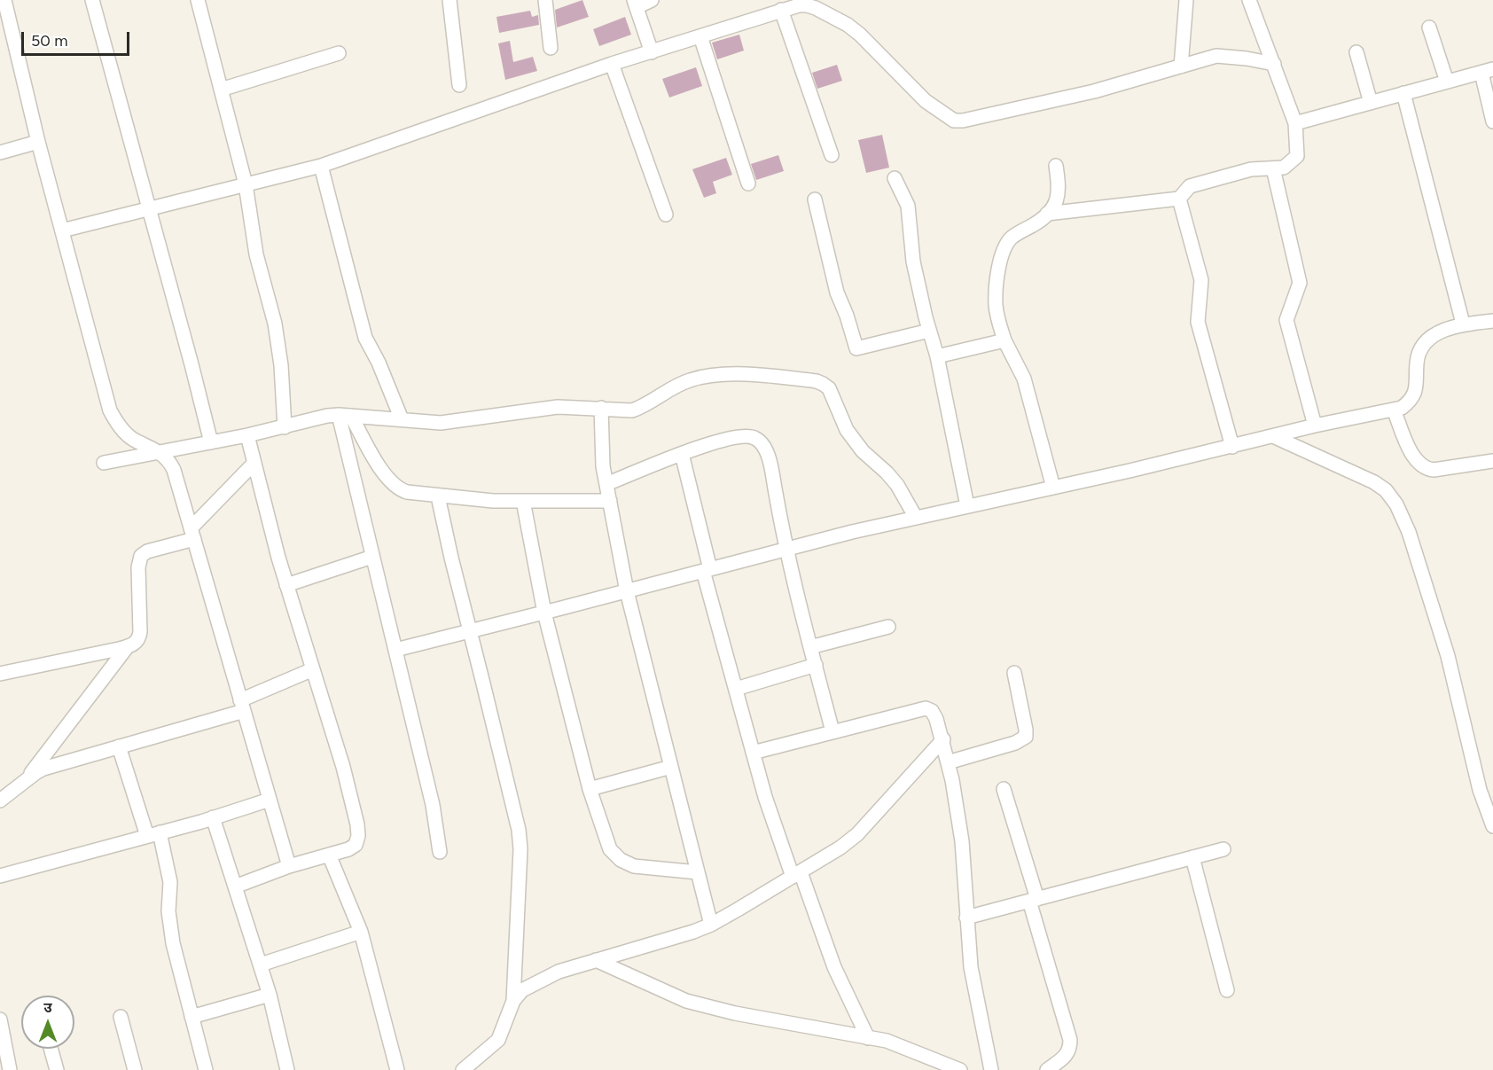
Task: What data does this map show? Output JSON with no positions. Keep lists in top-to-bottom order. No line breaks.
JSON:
{"scale_bar":"50 m","north":"top"}
